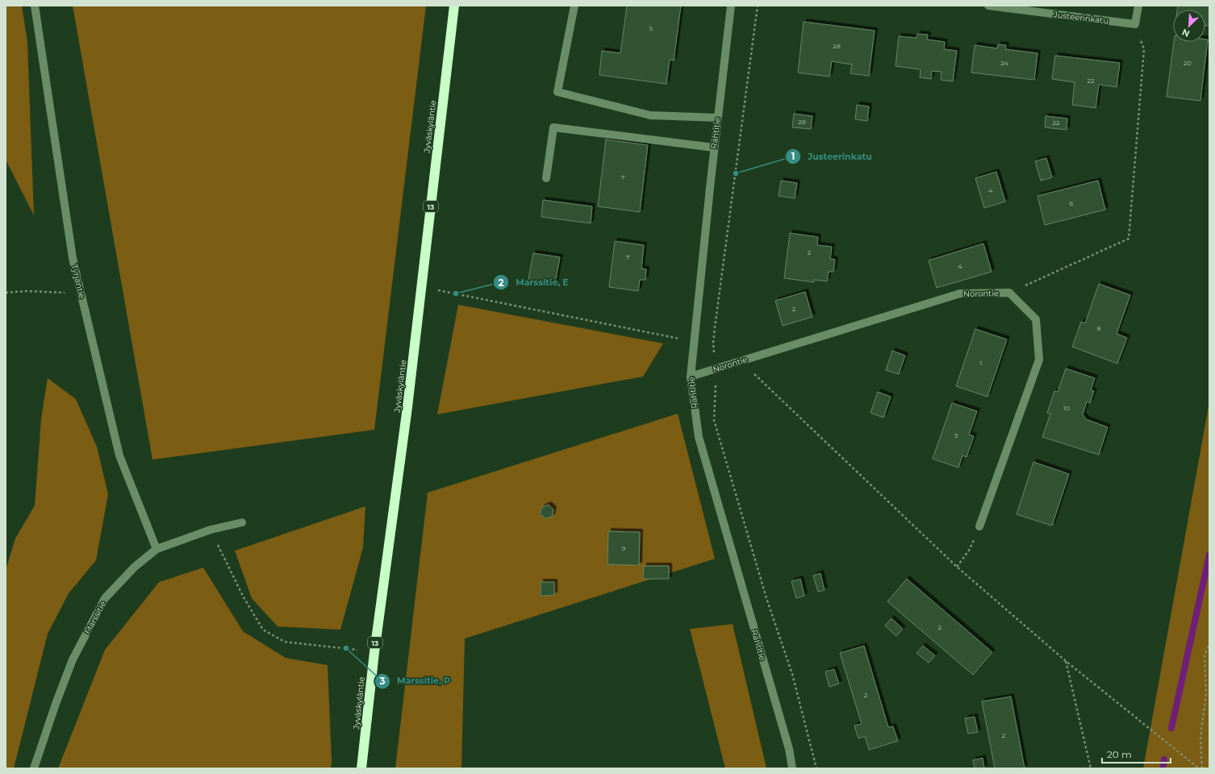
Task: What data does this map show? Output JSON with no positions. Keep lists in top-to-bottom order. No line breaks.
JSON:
{"streets":{"highway":["Jyväskyläntie","13"],"street":["Justeerinkatu","Rahtitie","Tyrjäntie","Norontie","Marssitie"]},"crossings":[["Rahtitie","Norontie"],["Tyrjäntie","Marssitie"]],"places":["Justeerinkatu","Marssitie, E","Marssitie, P"],"house_numbers":["5","28","24","20","22","28","22","7","4","6","2","7","4","2","8","1","10","3","9","2","2","2"],"scale_bar":"20 m","north":"bottom left"}
